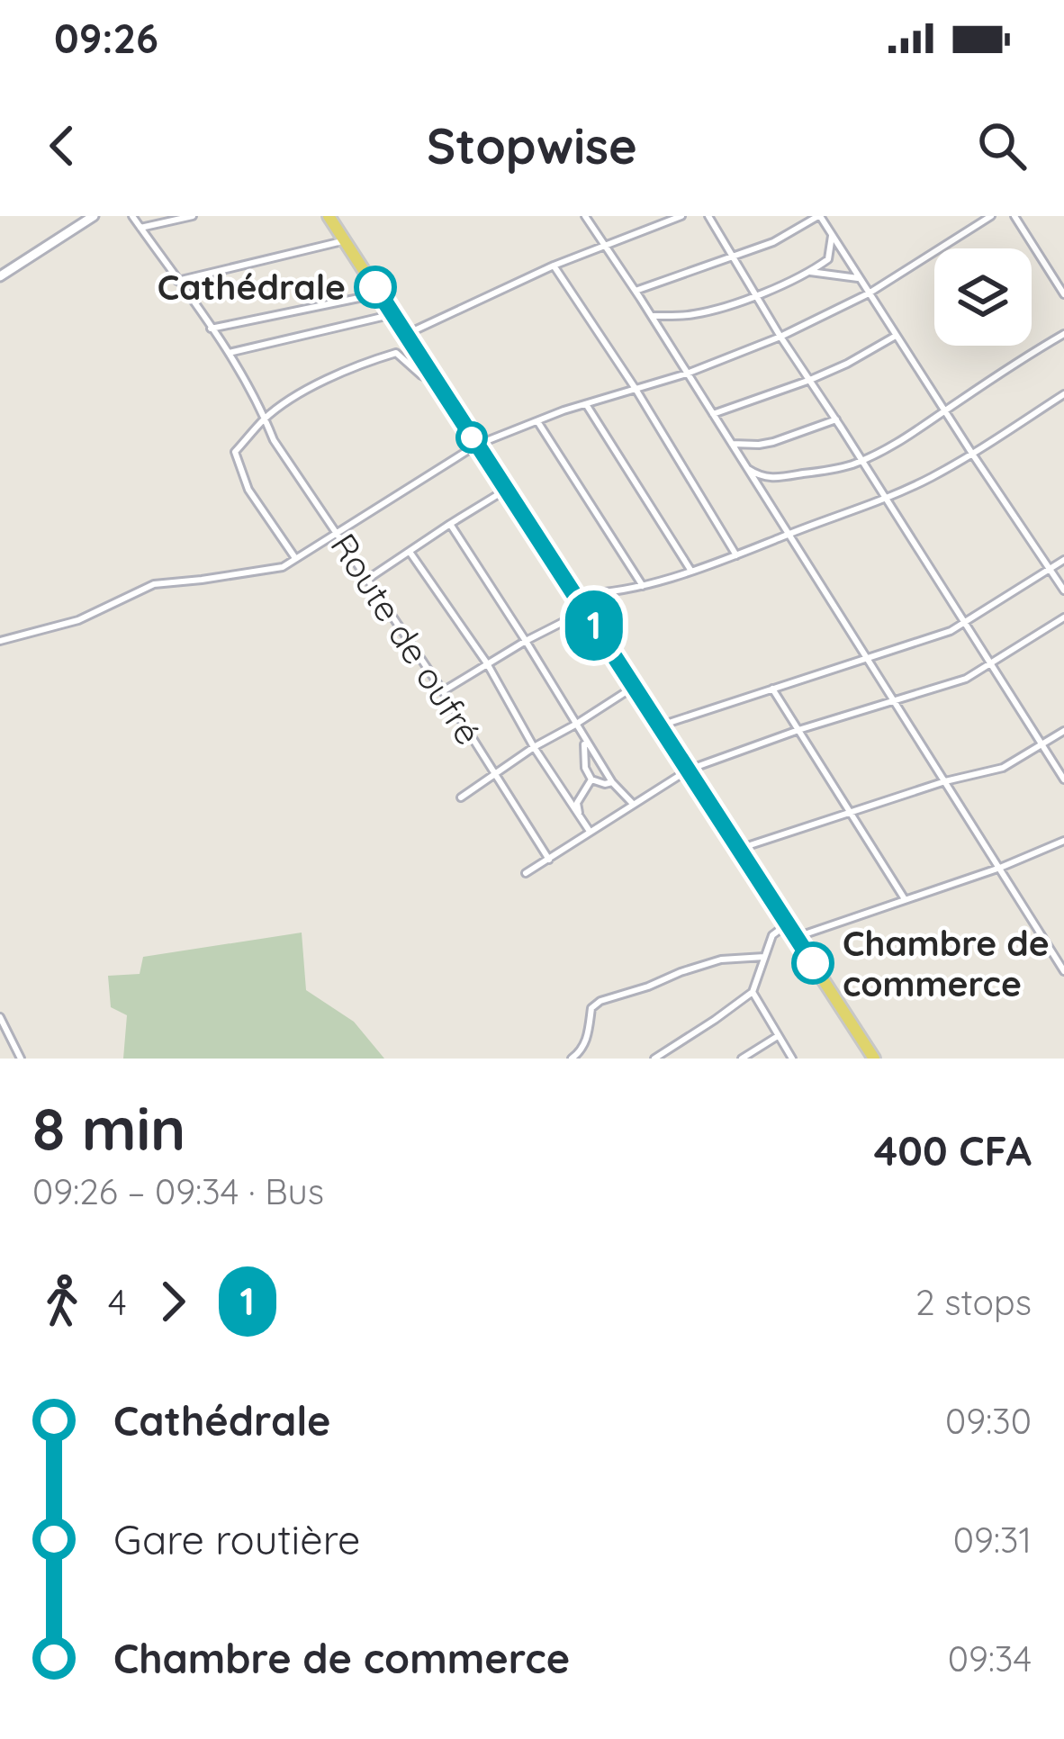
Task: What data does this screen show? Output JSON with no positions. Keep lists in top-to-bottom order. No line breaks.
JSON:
{"streets":{"street":["Route de oufré"]},"places":["Cathédrale","Chambre de commerce"],"lines":["bus line 1"],"page":{"status":"09:26","header":"Stopwise","on_map":"1","heading":["8 min","09:26 – 09:34 · Bus","400 CFA"],"legs":["4","1","2 stops"],"list":[{"name":"Cathédrale","value":"09:30"},{"name":"Gare routière","value":"09:31"},{"name":"Chambre de commerce","value":"09:34"}]}}
